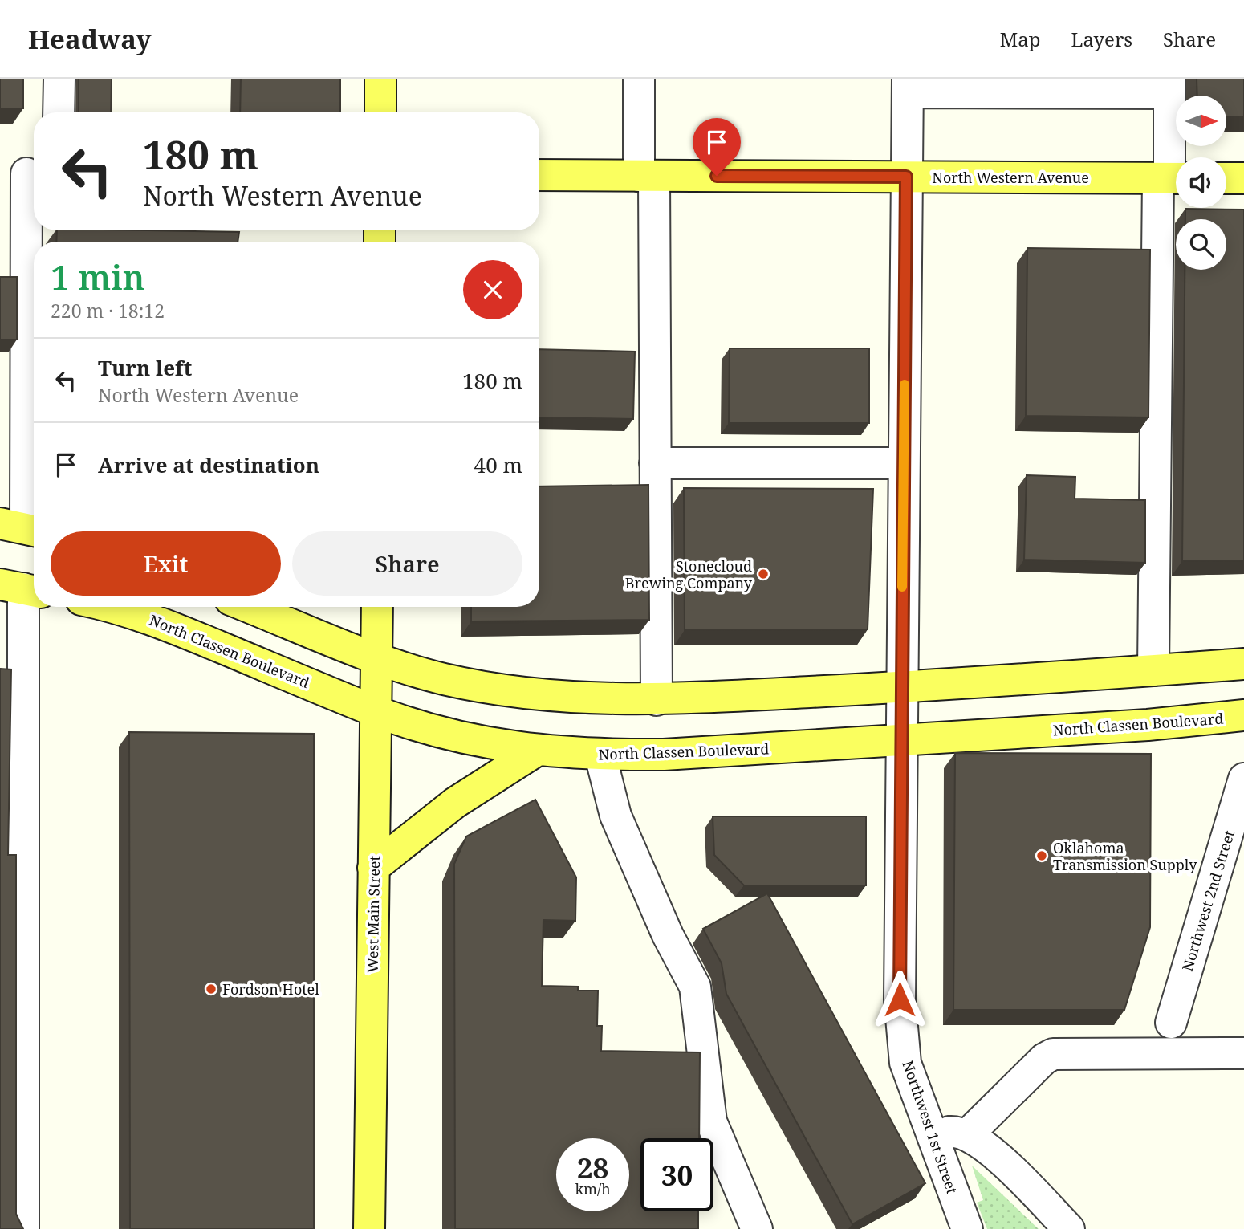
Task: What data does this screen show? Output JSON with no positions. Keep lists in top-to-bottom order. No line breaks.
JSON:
{"streets":{"main road":["North Western Avenue","North Classen Boulevard","West Main Street"],"street":["Northwest 2nd Street","Northwest 1st Street"]},"crossings":[["North Western Avenue","Northwest 1st Street"],["North Classen Boulevard","West Main Street"],["North Classen Boulevard","Northwest 1st Street"]],"places":["Stonecloud Brewing Company","Oklahoma Transmission Supply","Fordson Hotel"],"north":"right","page":{"header":"Headway","nav":["Map","Layers","Share"],"turn":["180 m","North Western Avenue"],"heading":["1 min","220 m · 18:12"],"list":[{"name":"Turn left","note":"North Western Avenue","value":"180 m"},{"name":"Arrive at destination","value":"40 m"}],"buttons":["Exit","Share"],"speed":"28 km/h","limit":"30"}}
